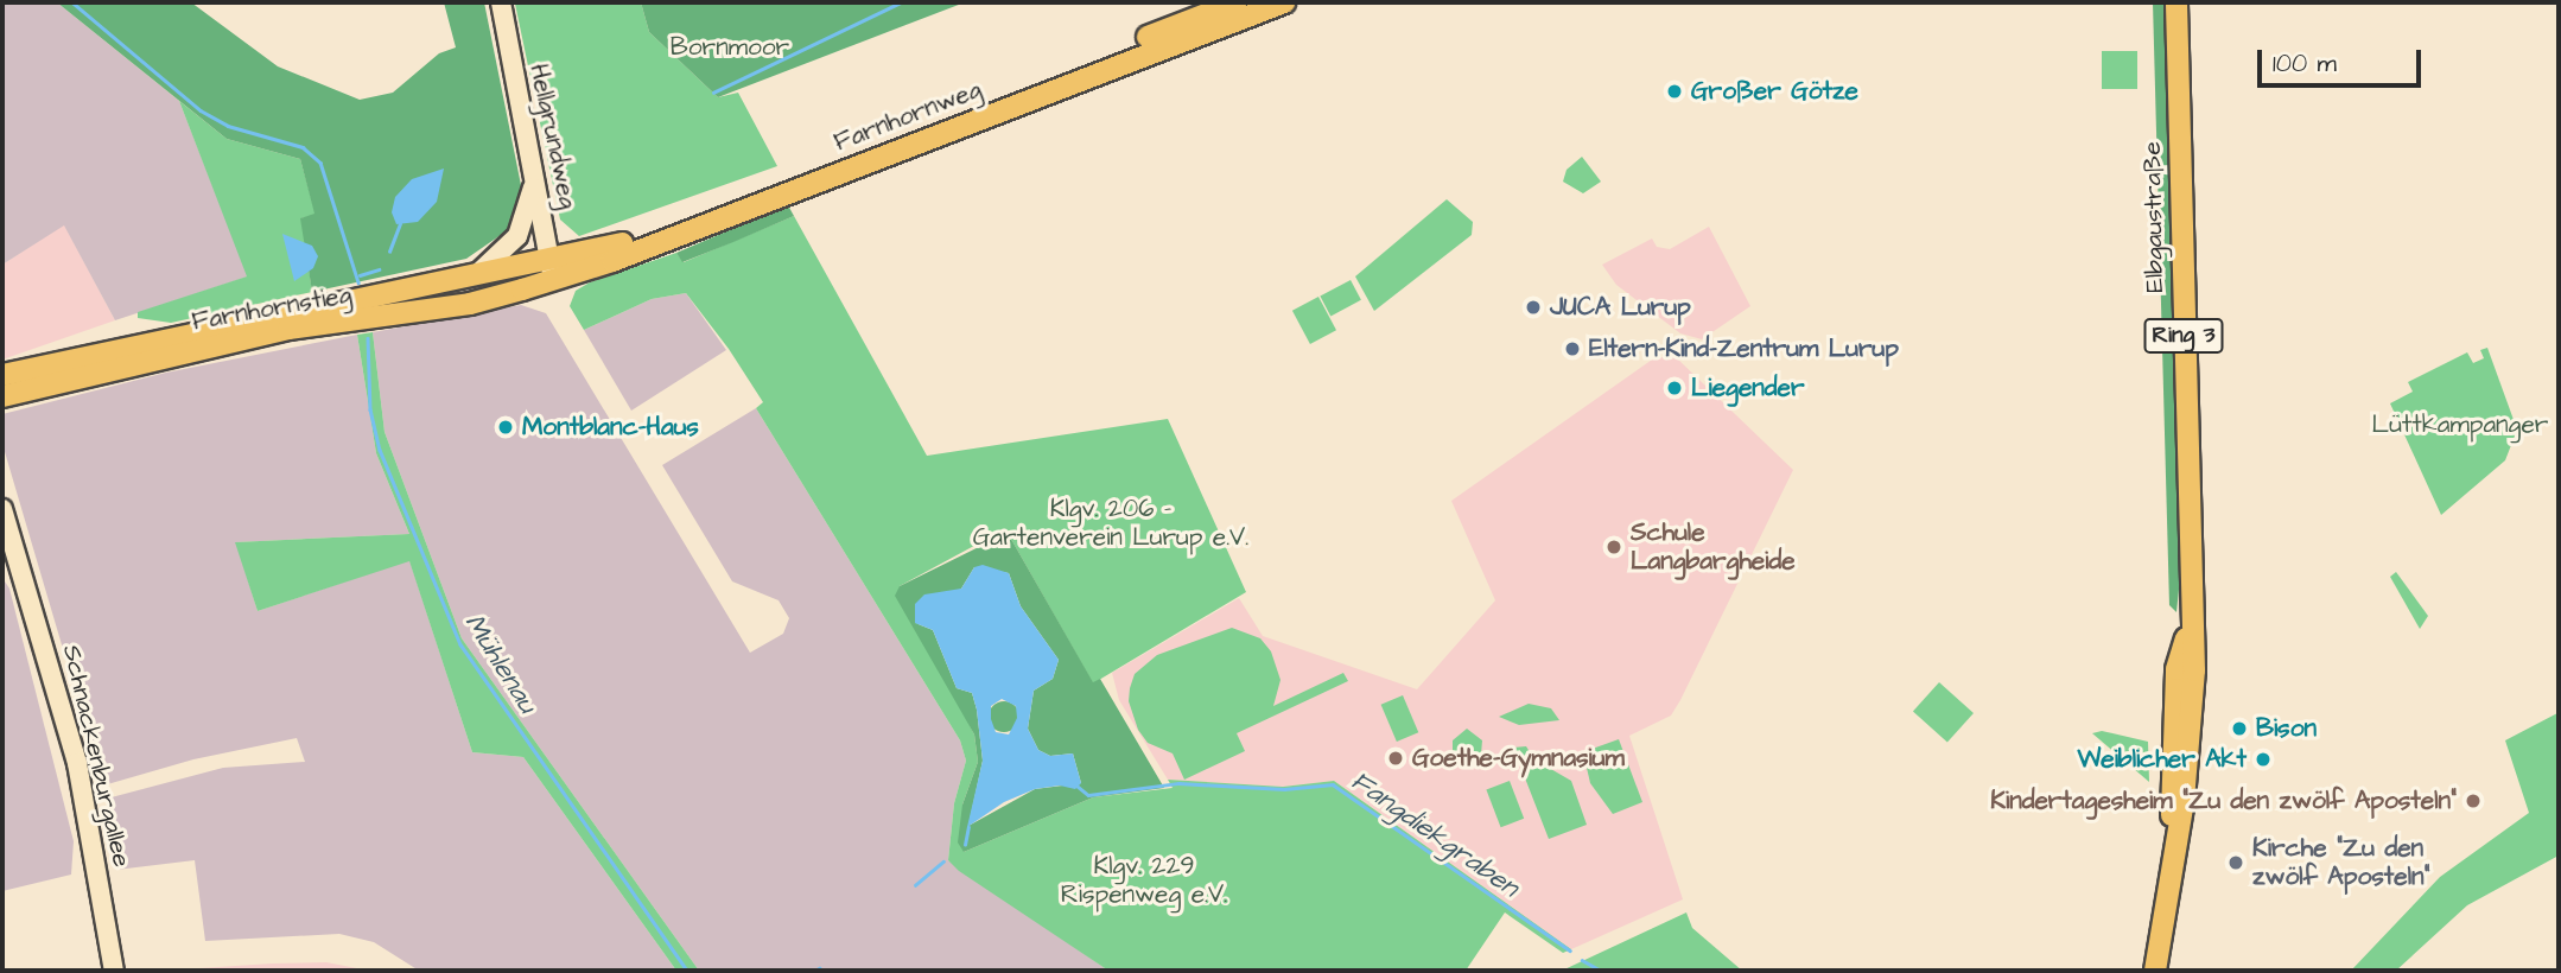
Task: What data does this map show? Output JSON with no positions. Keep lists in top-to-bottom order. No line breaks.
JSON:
{"streets":{"main road":["Farnhornweg","Elbgaustraße","Farnhornstieg","Ring 3"],"street":["Hellgrundweg","Schnackenburgallee"]},"crossings":[["Farnhornweg","Hellgrundweg"],["Farnhornweg","Farnhornstieg"],["Hellgrundweg","Farnhornstieg"]],"water":["Mühlenau","Fangdiekgraben"],"parks":["Bornmoor","Lüttkampanger","Klgv. 206 - Gartenverein Lurup e.V.","Klgv. 229 Rispenweg e.V."],"places":["Großer Götze","JUCA Lurup","Eltern-Kind-Zentrum Lurup","Liegender","Montblanc-Haus","Schule Langbargheide","Bison","Goethe-Gymnasium","Weiblicher Akt","Kindertagesheim \"Zu den zwölf Aposteln\"","Kirche \"Zu den zwölf Aposteln\""],"scale_bar":"100 m"}
